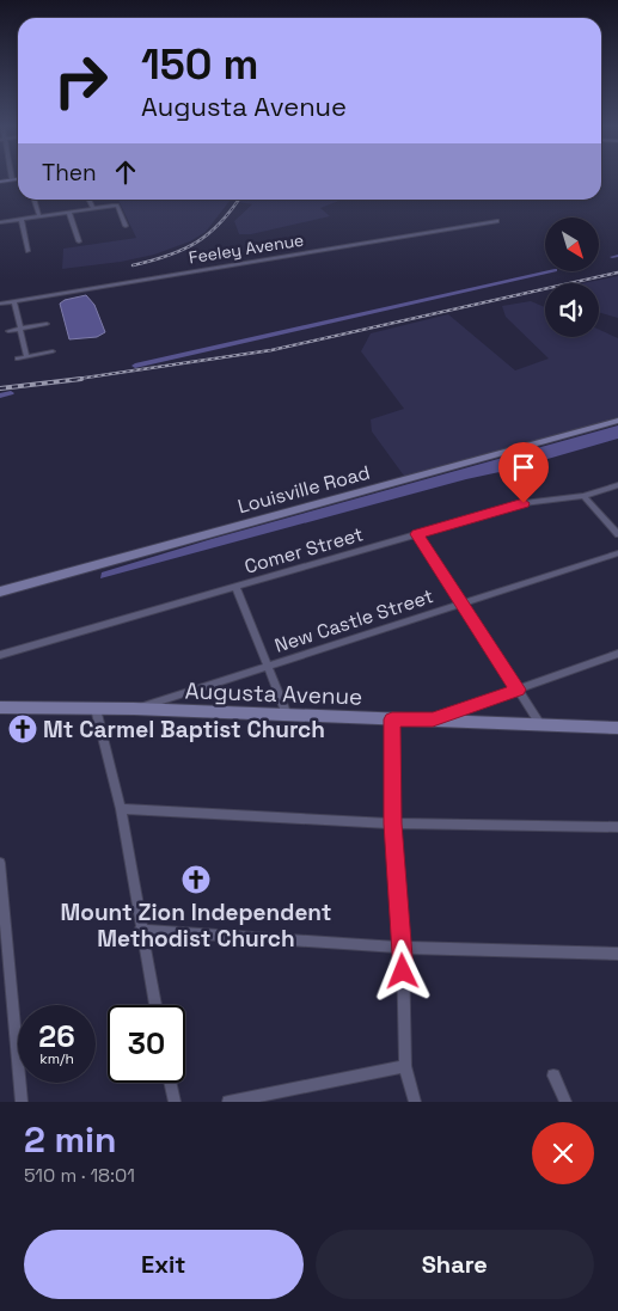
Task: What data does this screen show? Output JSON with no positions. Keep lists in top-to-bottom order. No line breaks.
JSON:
{"streets":{"main road":["Louisville Road","Augusta Avenue"],"street":["Feeley Avenue","Comer Street","New Castle Street"]},"crossings":[["New Castle Street","Augusta Avenue"]],"places":{"church":["Mt Carmel Baptist Church","Mount Zion Independent Methodist Church"]},"north":"bottom right","page":{"turn":["150 m","Augusta Avenue"],"then":"Then","speed":"26 km/h","limit":"30","heading":["2 min","510 m · 18:01"],"buttons":["Exit","Share"]}}
